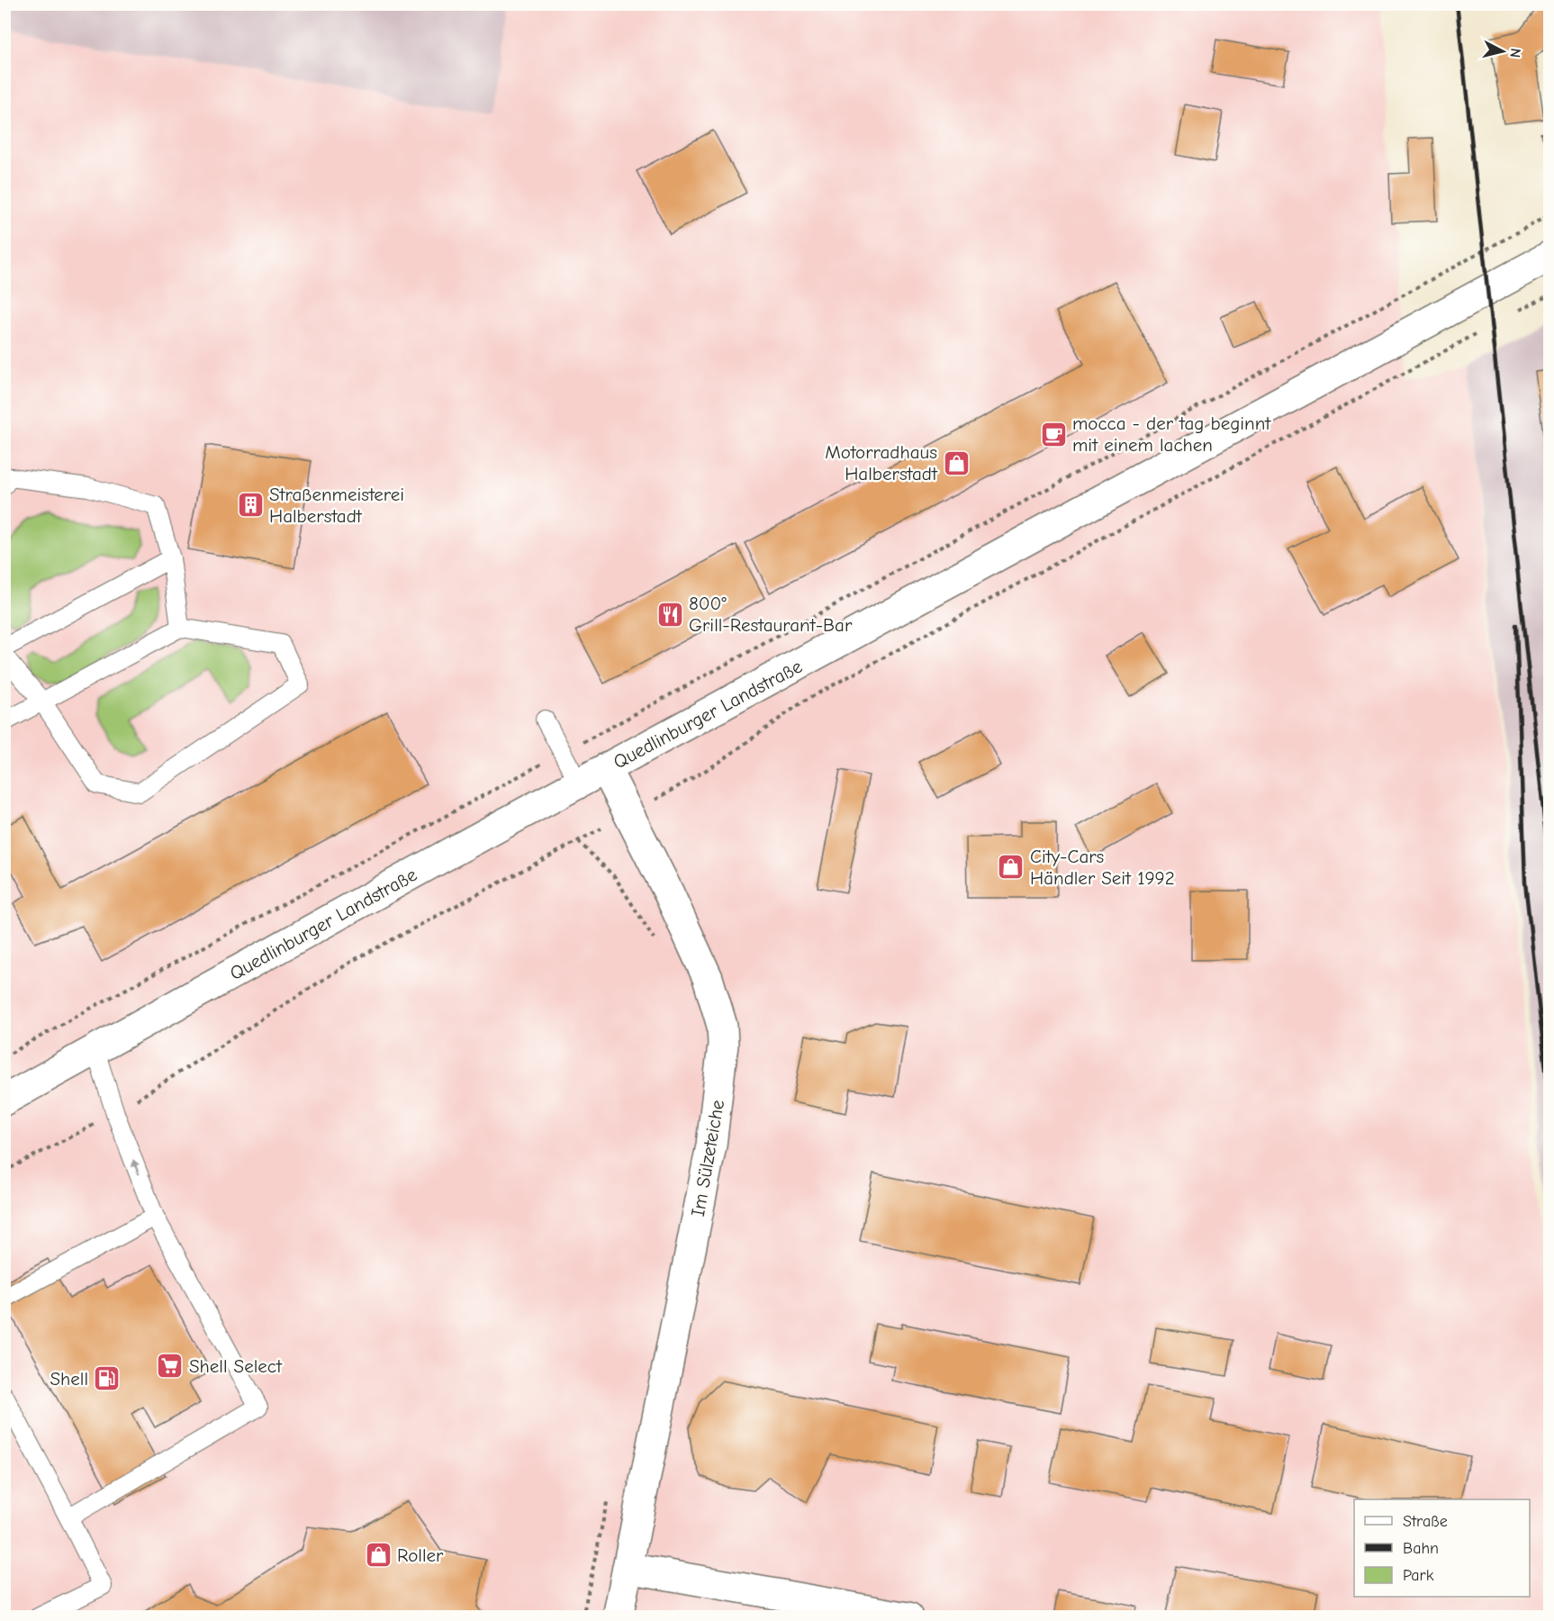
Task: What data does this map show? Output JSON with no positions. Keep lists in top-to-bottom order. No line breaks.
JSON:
{"streets":{"main road":["Quedlinburger Landstraße","Im Sülzeteiche"]},"crossings":[["Quedlinburger Landstraße","Im Sülzeteiche"]],"places":{"cafe":["mocca - der tag beginnt mit einem lachen"],"shop":["Motorradhaus Halberstadt","City-Cars Händler Seit 1992","Roller"],"building":["Straßenmeisterei Halberstadt"],"restaurant":["800° Grill-Restaurant-Bar"],"supermarket":["Shell Select"],"fuel station":["Shell"]},"legend":["Straße","Bahn","Park"],"north":"right"}
